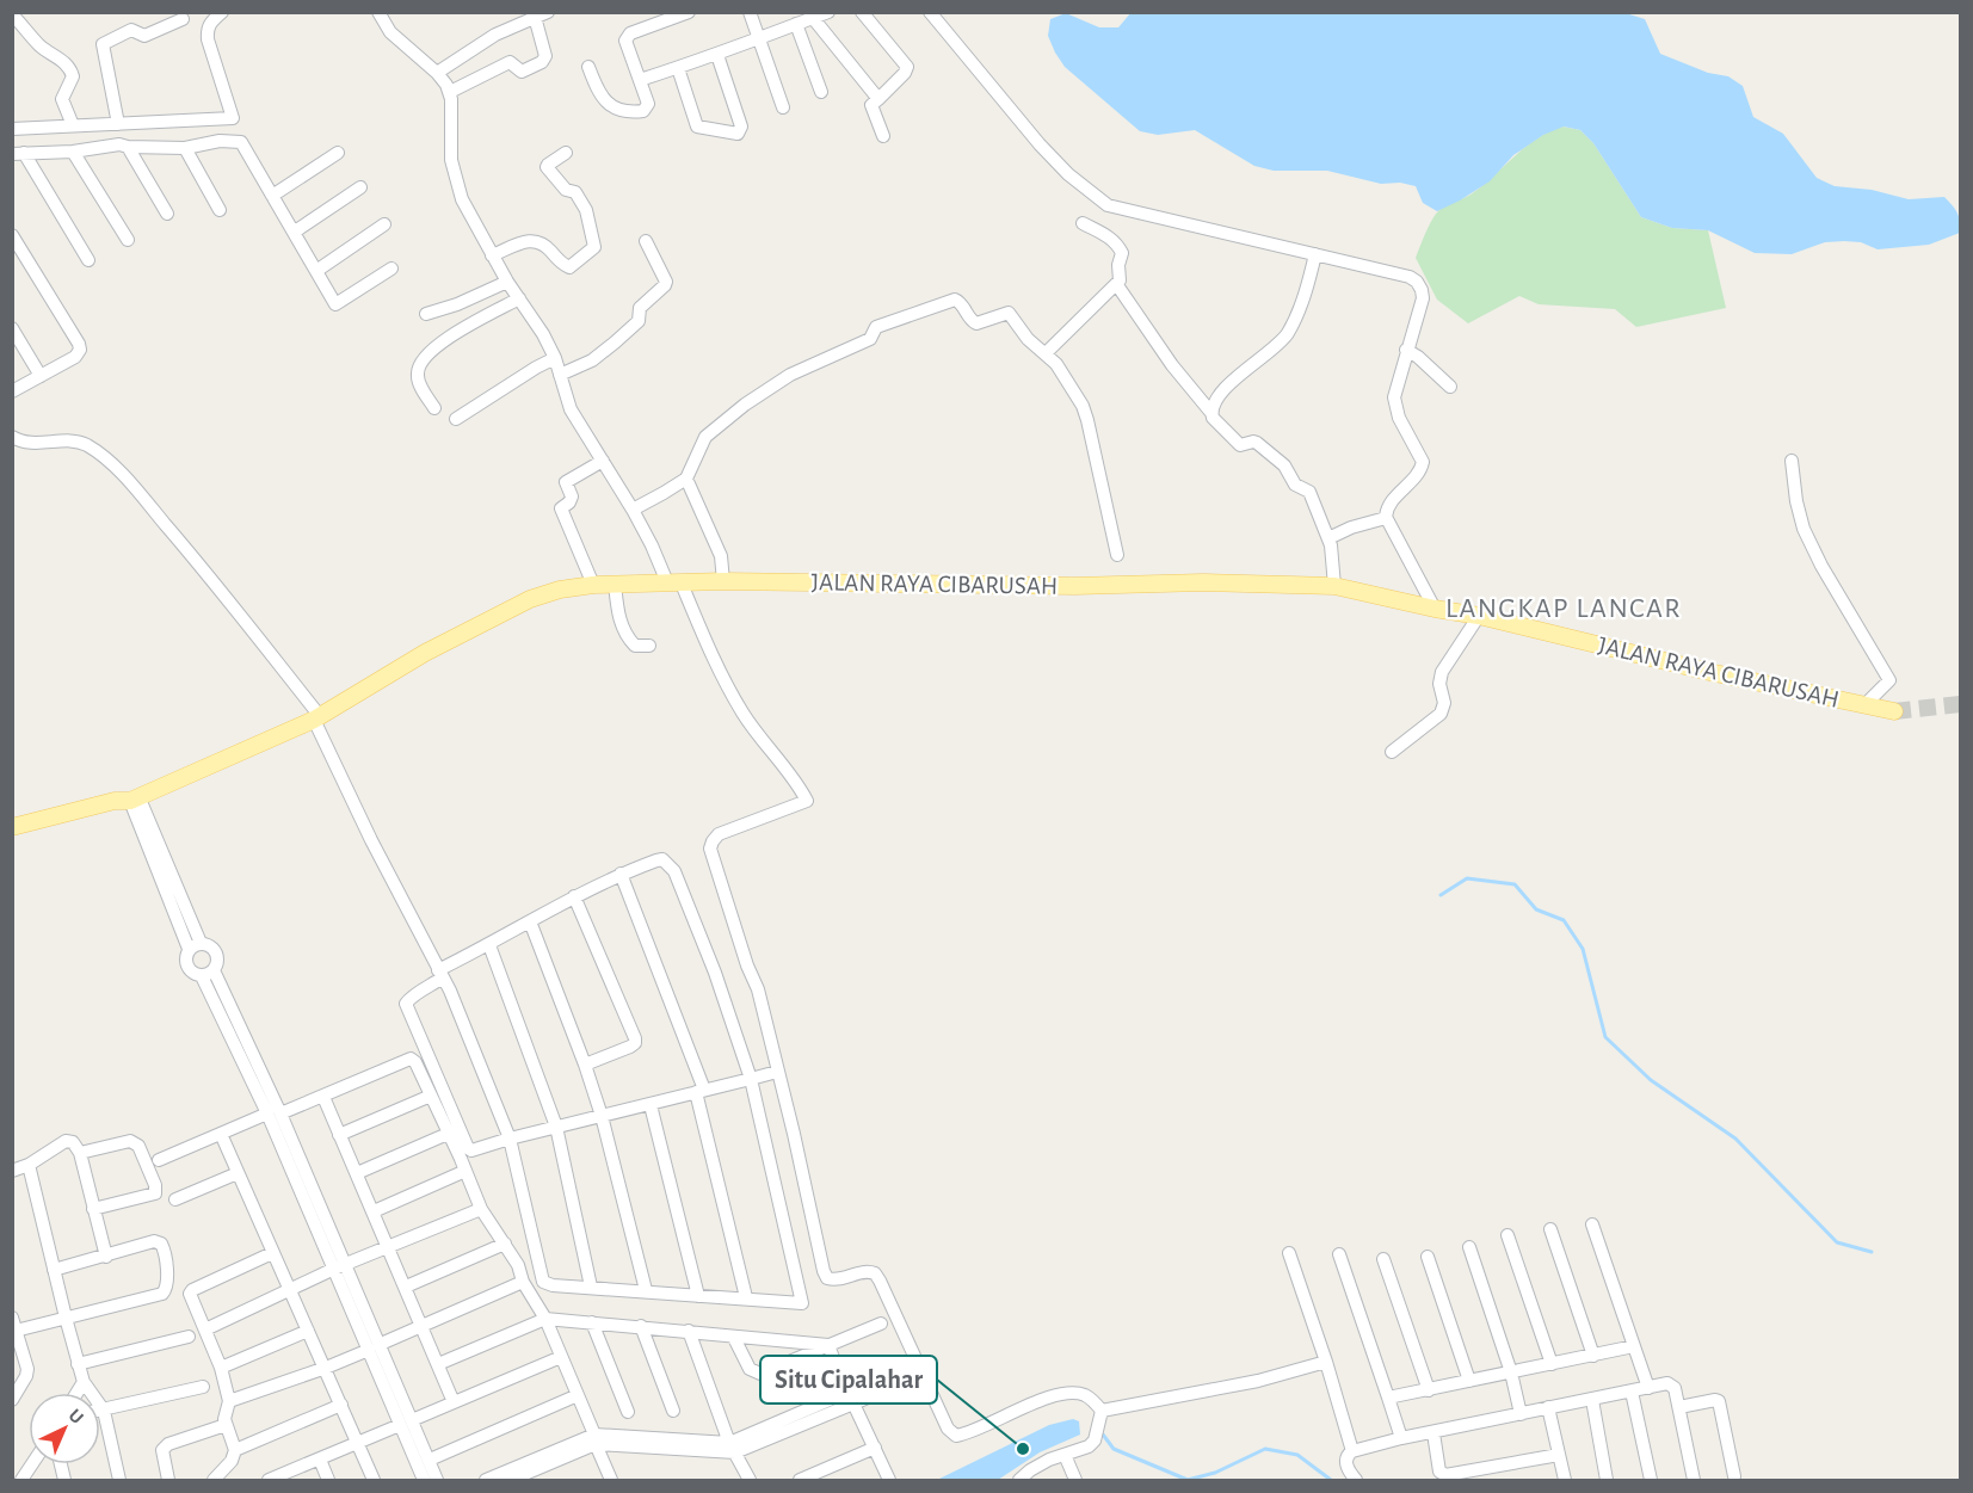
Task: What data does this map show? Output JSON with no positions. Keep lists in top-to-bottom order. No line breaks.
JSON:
{"streets":{"main road":["JALAN RAYA CIBARUSAH"]},"districts":["LANGKAP LANCAR"],"places":["Situ Cipalahar"],"north":"top right"}
